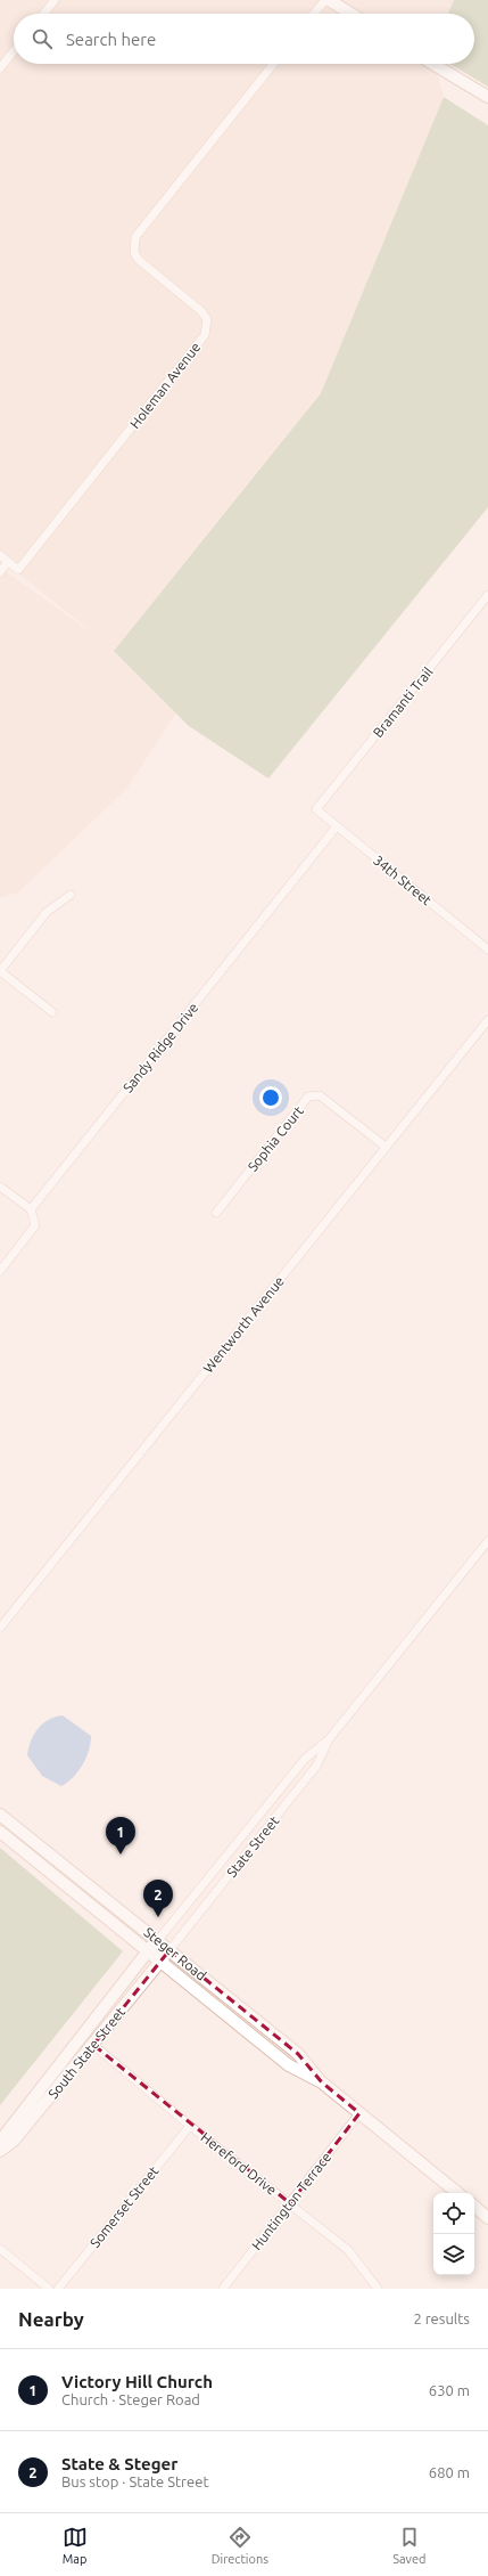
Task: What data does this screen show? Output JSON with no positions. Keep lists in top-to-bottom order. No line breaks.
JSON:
{"streets":{"street":["Holeman Avenue","Bramanti Trail","34th Street","Sandy Ridge Drive","Sophia Court","Wentworth Avenue","State Street","Steger Road","South State Street","Hereford Drive","Huntington Terrace","Somerset Street"]},"crossings":[["Bramanti Trail","34th Street"],["34th Street","Sandy Ridge Drive"],["Sophia Court","Wentworth Avenue"],["State Street","Steger Road"],["State Street","South State Street"],["Steger Road","South State Street"],["Steger Road","Huntington Terrace"],["South State Street","Hereford Drive"],["Hereford Drive","Huntington Terrace"],["Hereford Drive","Somerset Street"]],"page":{"search":"Search here","pins":["1","2"],"heading":["Nearby","2 results"],"list":[{"mark":"1","name":"Victory Hill Church","note":"Church · Steger Road","value":"630 m"},{"mark":"2","name":"State & Steger","note":"Bus stop · State Street","value":"680 m"}],"nav":["Map","Directions","Saved"]}}
